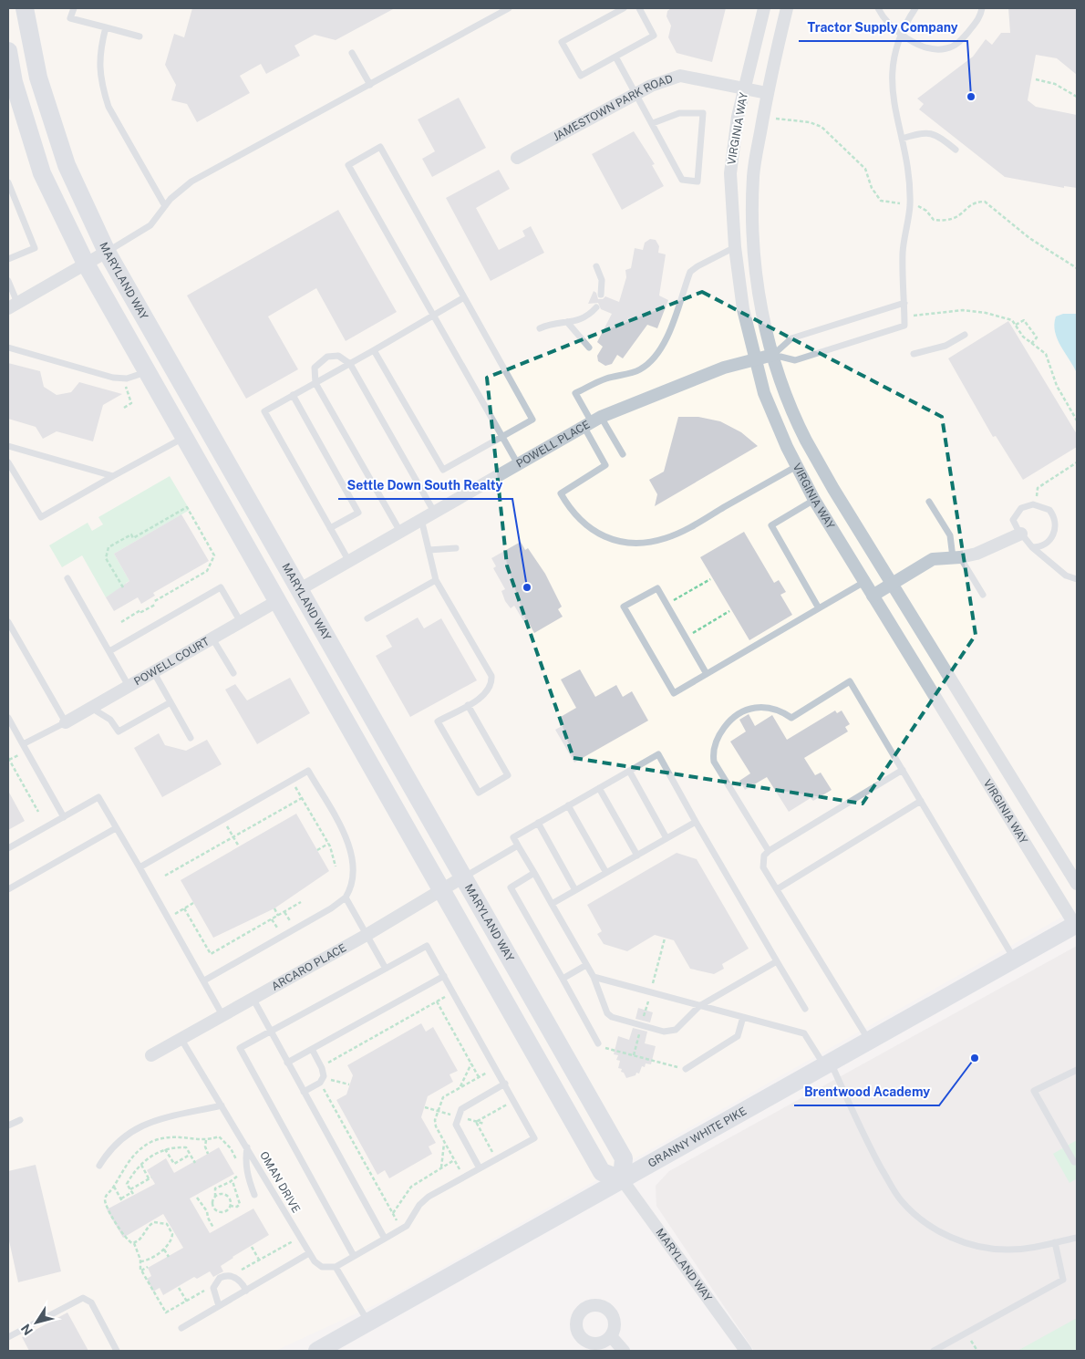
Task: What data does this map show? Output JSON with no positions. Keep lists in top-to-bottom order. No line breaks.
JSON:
{"streets":{"main road":["MARYLAND WAY","GRANNY WHITE PIKE"],"street":["JAMESTOWN PARK ROAD","VIRGINIA WAY","POWELL PLACE","POWELL COURT","ARCARO PLACE"],"lane":["OMAN DRIVE"]},"crossings":[["JAMESTOWN PARK ROAD","VIRGINIA WAY"],["VIRGINIA WAY","POWELL PLACE"],["VIRGINIA WAY","GRANNY WHITE PIKE"],["MARYLAND WAY","POWELL PLACE"],["MARYLAND WAY","ARCARO PLACE"],["MARYLAND WAY","GRANNY WHITE PIKE"],["ARCARO PLACE","OMAN DRIVE"]],"places":["Tractor Supply Company","Settle Down South Realty","Brentwood Academy"],"north":"bottom left"}
